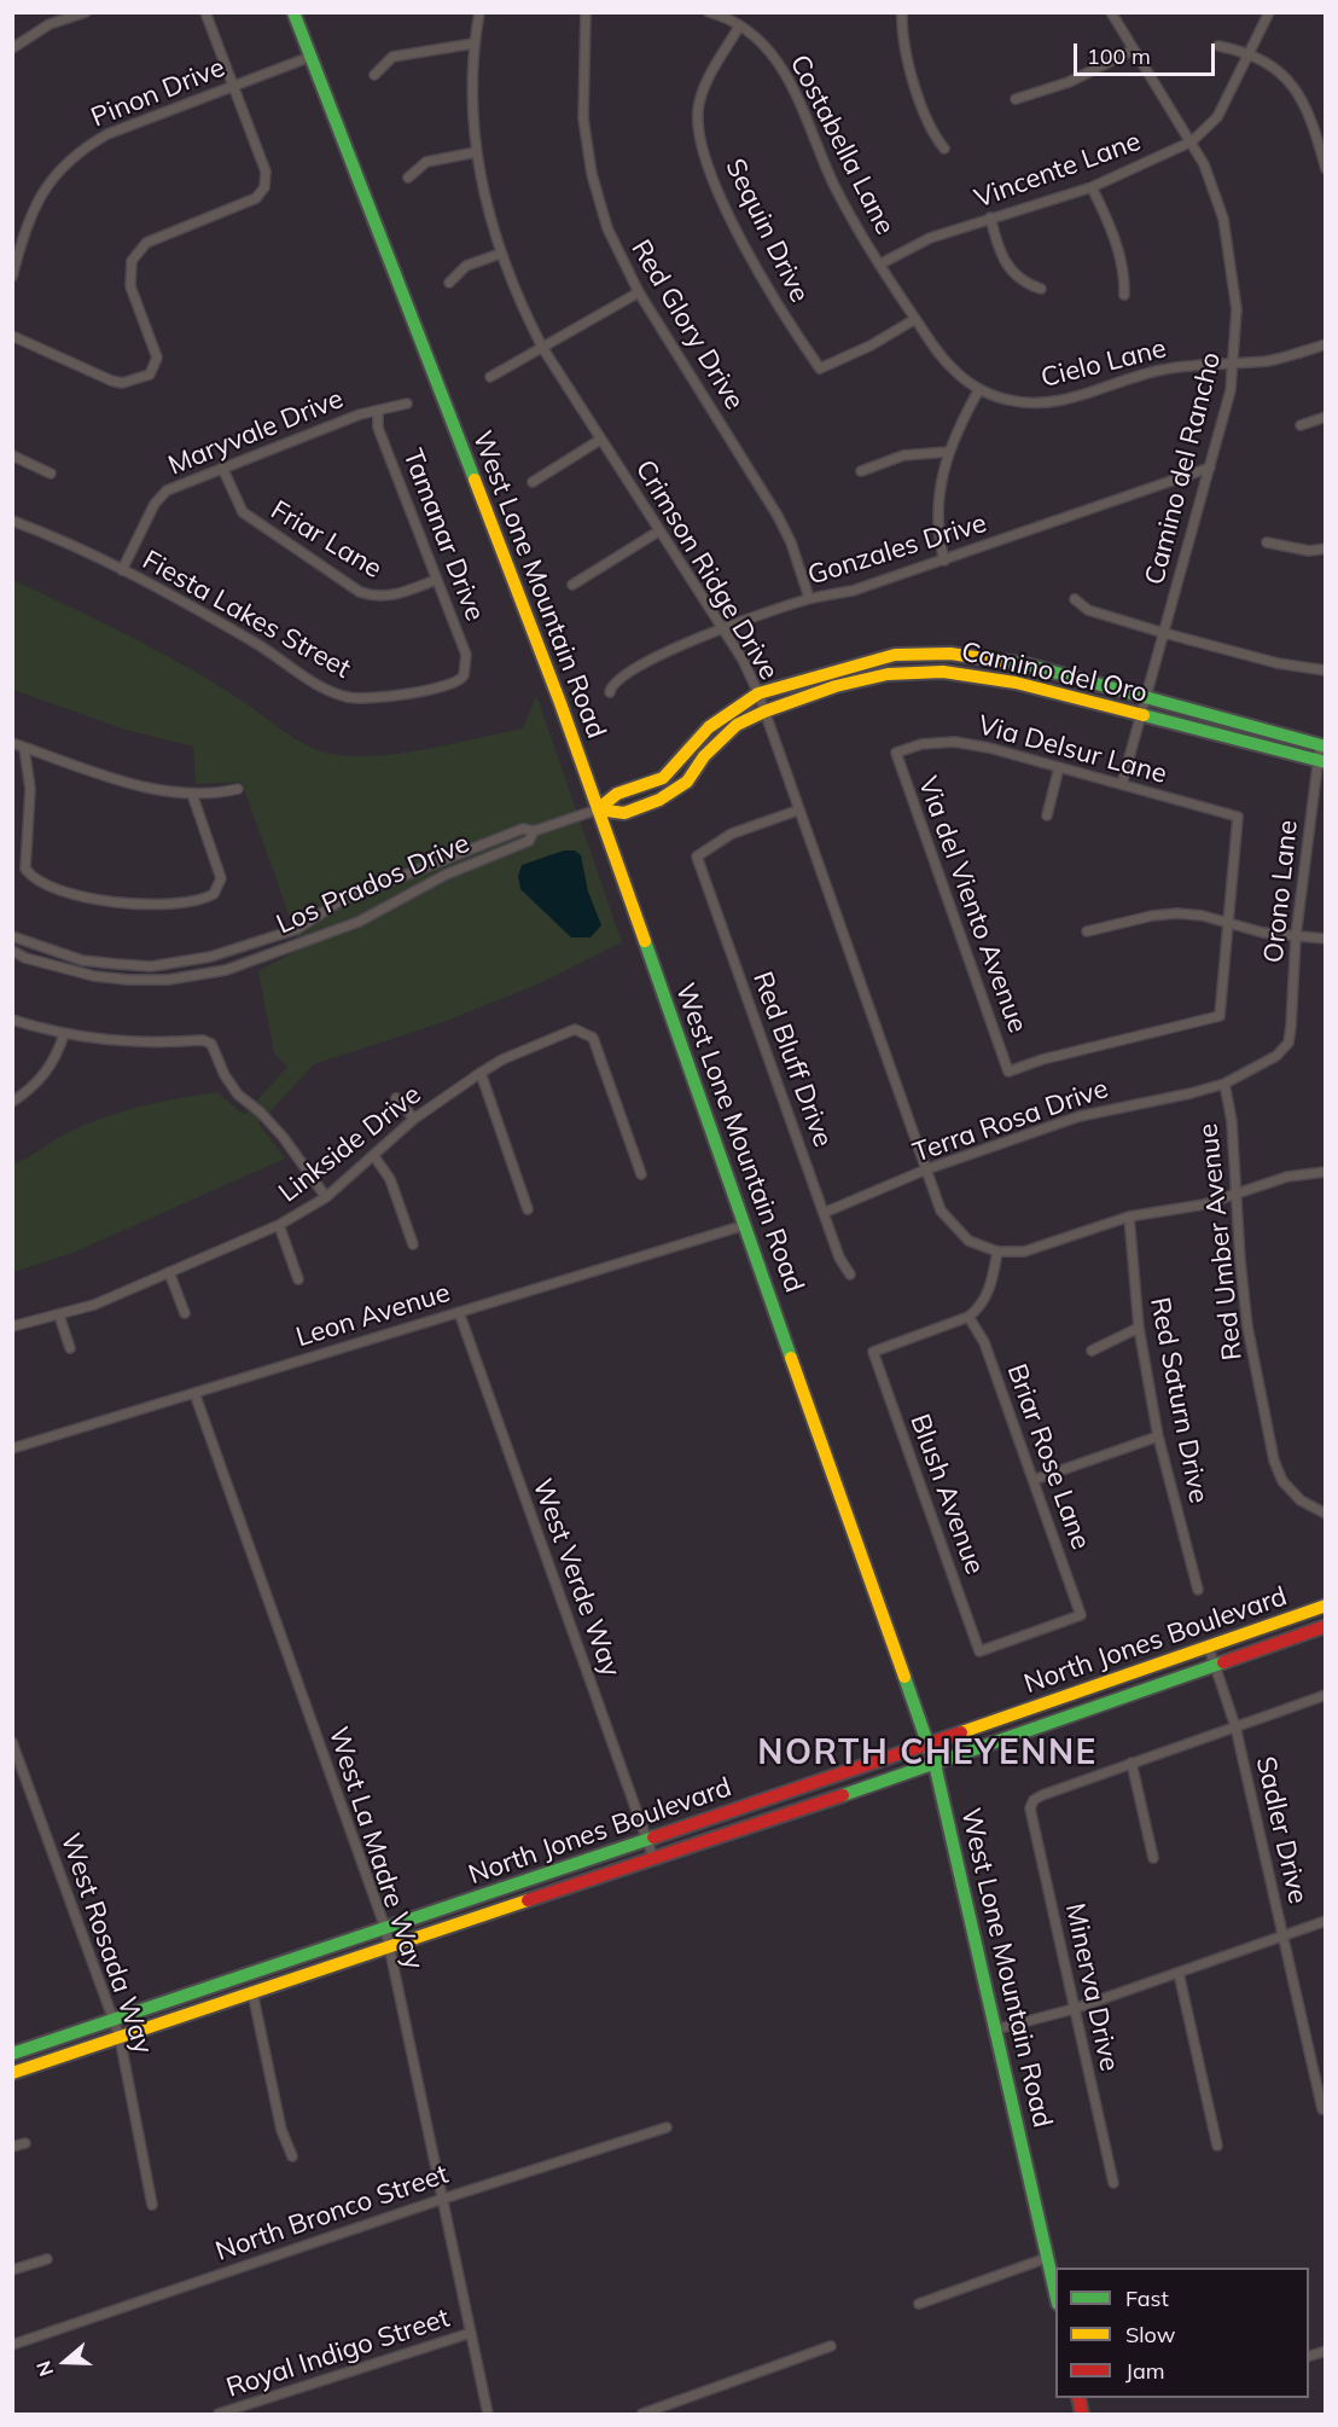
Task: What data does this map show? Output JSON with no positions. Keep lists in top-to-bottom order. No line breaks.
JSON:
{"streets":{"main road":["West Lone Mountain Road","Camino del Oro","North Jones Boulevard"],"street":["Pinon Drive","Costabella Lane","Vincente Lane","Sequin Drive","Red Glory Drive","Cielo Lane","Maryvale Drive","Camino del Rancho","Tamanar Drive","Friar Lane","Gonzales Drive","Crimson Ridge Drive","Fiesta Lakes Street","Via Delsur Lane","Los Prados Drive","Orono Lane","Via del Viento Avenue","Red Bluff Drive","Terra Rosa Drive","Linkside Drive","Red Umber Avenue","Leon Avenue","Red Saturn Drive","Briar Rose Lane","Blush Avenue","West Verde Way","Sadler Drive","West La Madre Way","West Rosada Way","Minerva Drive","North Bronco Street","Royal Indigo Street"]},"crossings":[["Pinon Drive","West Lone Mountain Road"],["Costabella Lane","Vincente Lane"],["Costabella Lane","Sequin Drive"],["Costabella Lane","Cielo Lane"],["Vincente Lane","Camino del Rancho"],["Red Glory Drive","Gonzales Drive"],["Cielo Lane","Camino del Rancho"],["Maryvale Drive","Tamanar Drive"],["Maryvale Drive","Friar Lane"],["Maryvale Drive","Fiesta Lakes Street"],["Camino del Rancho","Gonzales Drive"],["Camino del Rancho","Camino del Oro"],["Camino del Rancho","Via Delsur Lane"],["Tamanar Drive","Friar Lane"],["Tamanar Drive","Fiesta Lakes Street"],["Gonzales Drive","Crimson Ridge Drive"],["Crimson Ridge Drive","Camino del Oro"],["Crimson Ridge Drive","Red Bluff Drive"],["Crimson Ridge Drive","Terra Rosa Drive"],["West Lone Mountain Road","Camino del Oro"],["West Lone Mountain Road","Los Prados Drive"],["West Lone Mountain Road","Leon Avenue"],["West Lone Mountain Road","North Jones Boulevard"],["Camino del Oro","Los Prados Drive"],["Camino del Oro","Orono Lane"],["Via Delsur Lane","Via del Viento Avenue"],["Orono Lane","Terra Rosa Drive"],["Red Bluff Drive","Terra Rosa Drive"],["Terra Rosa Drive","Red Umber Avenue"],["Leon Avenue","West Verde Way"],["Leon Avenue","West La Madre Way"],["Briar Rose Lane","Blush Avenue"],["West Verde Way","North Jones Boulevard"],["North Jones Boulevard","Sadler Drive"],["North Jones Boulevard","West La Madre Way"],["North Jones Boulevard","West Rosada Way"],["West La Madre Way","North Bronco Street"],["West La Madre Way","Royal Indigo Street"]],"districts":["NORTH CHEYENNE"],"legend":["Fast","Slow","Jam"],"scale_bar":"100 m","north":"left"}
